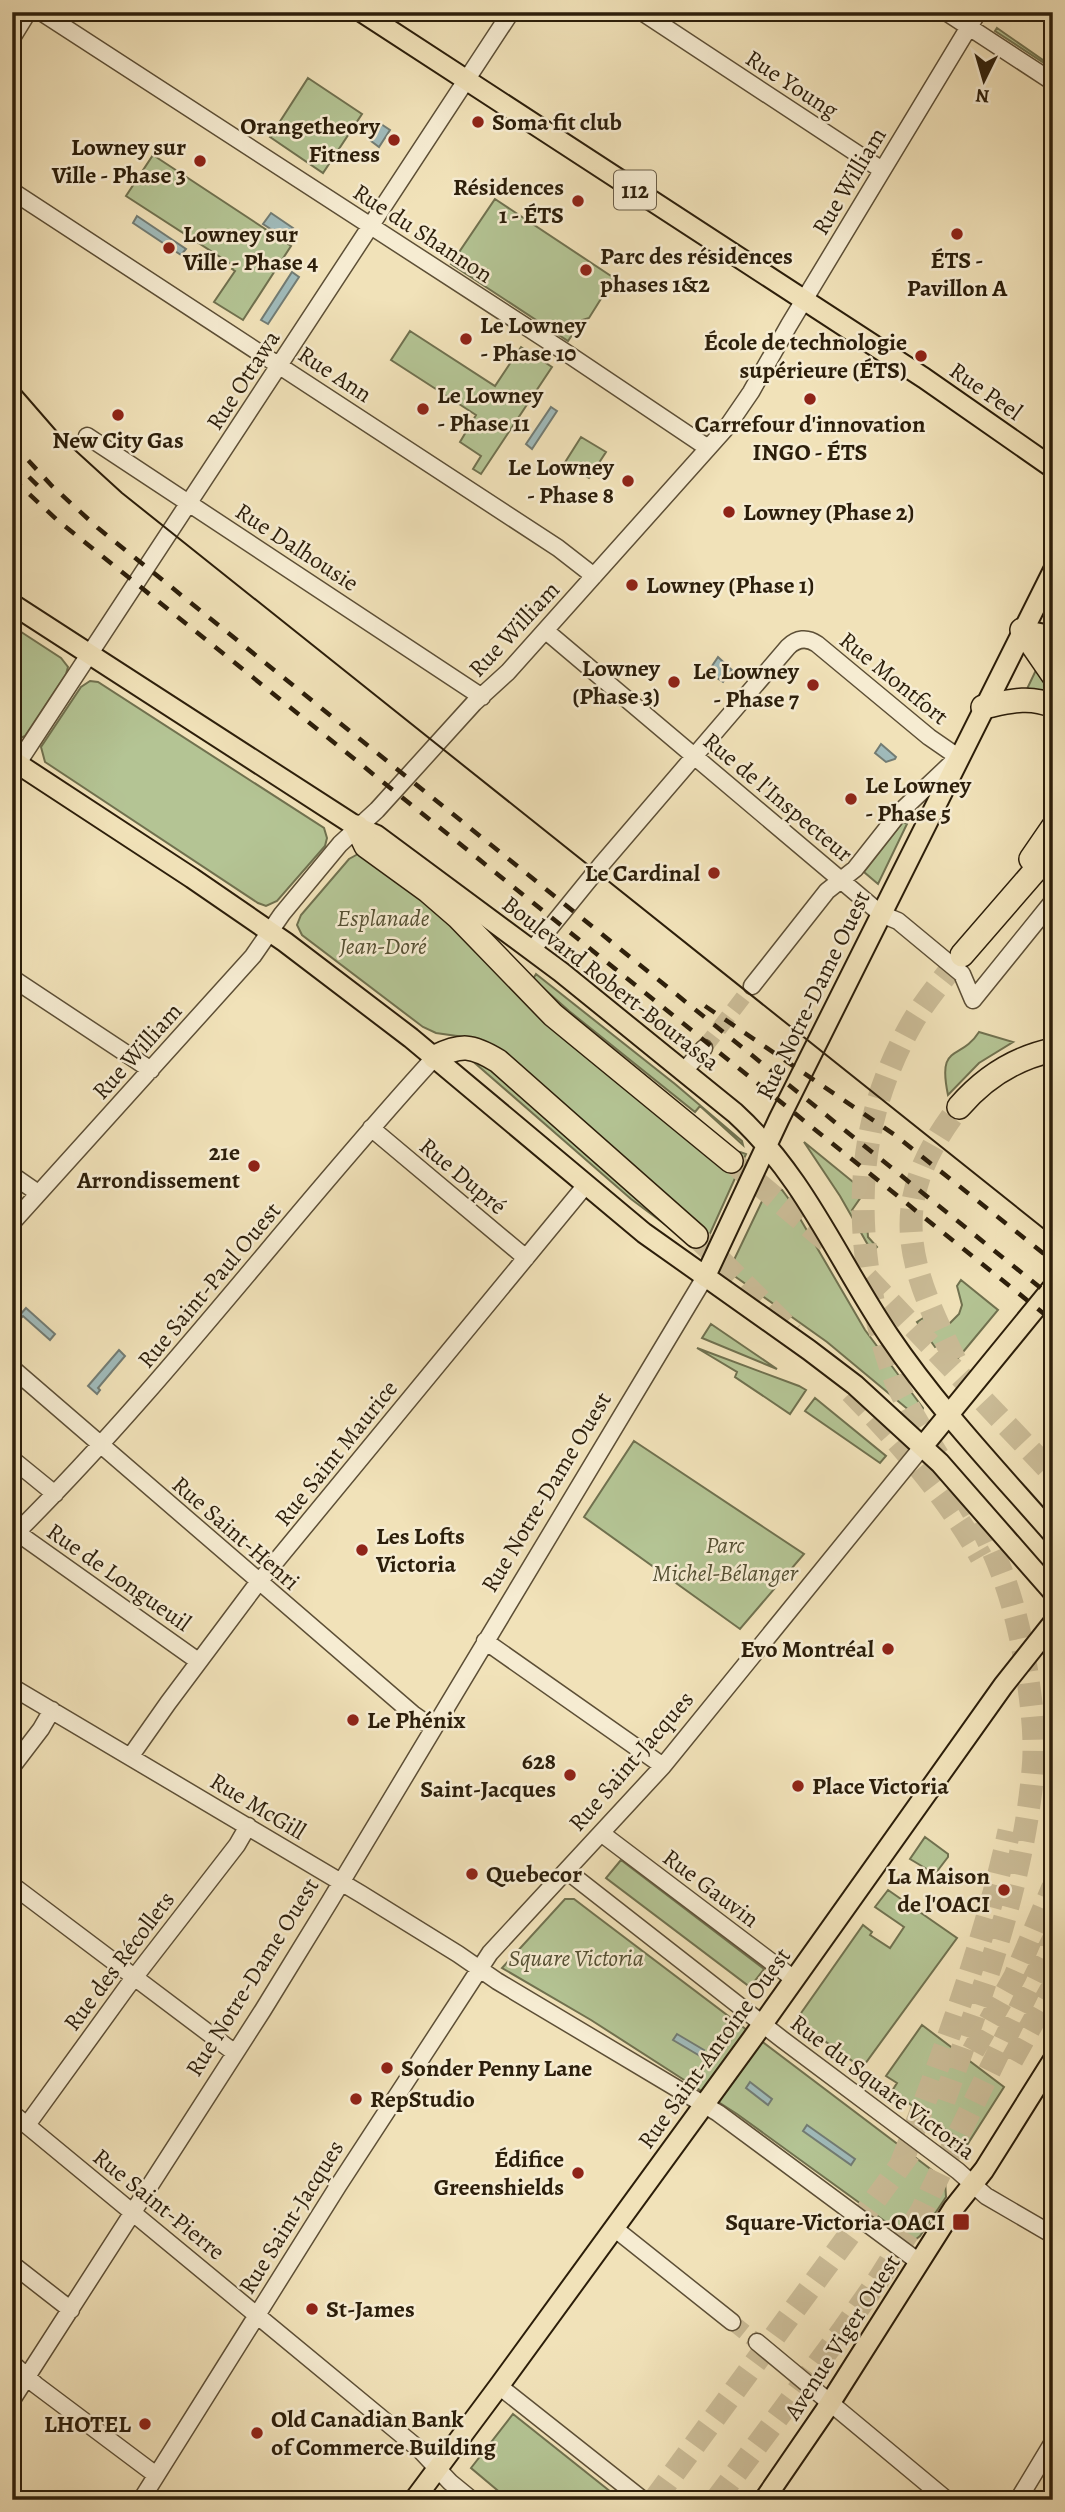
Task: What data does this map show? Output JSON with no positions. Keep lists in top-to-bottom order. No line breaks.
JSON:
{"streets":{"main road":["112","Rue Peel","Boulevard Robert-Bourassa","Rue Notre-Dame Ouest","Rue Saint-Jacques","Rue Saint-Antoine Ouest","Avenue Viger Ouest"],"street":["Rue Young","Rue William","Rue du Shannon","Rue Ann","Rue Ottawa","Rue Dalhousie","Rue Montfort","Rue de l'Inspecteur","Rue Dupré","Rue Saint-Paul Ouest","Rue Saint Maurice","Rue Saint-Henri","Rue de Longueuil","Rue McGill","Rue Gauvin","Rue des Récollets","Rue du Square Victoria","Rue Saint-Pierre"]},"crossings":[["Rue Young","Rue William"],["Rue William","Rue du Shannon"],["Rue William","Rue Ann"],["Rue William","Rue Peel"],["Rue William","Rue Dalhousie"],["Rue William","Rue de l'Inspecteur"],["Rue William","Boulevard Robert-Bourassa"],["Rue du Shannon","Rue Ottawa"],["Rue Ann","Rue Ottawa"],["Rue Ottawa","Rue Peel"],["Rue Ottawa","Rue Dalhousie"],["Rue Ottawa","Boulevard Robert-Bourassa"],["Rue Montfort","Rue de l'Inspecteur"],["Rue Montfort","Rue Notre-Dame Ouest"],["Rue de l'Inspecteur","Rue Notre-Dame Ouest"],["Boulevard Robert-Bourassa","Rue Notre-Dame Ouest"],["Boulevard Robert-Bourassa","Rue Saint-Jacques"],["Rue Notre-Dame Ouest","Rue Saint-Henri"],["Rue Notre-Dame Ouest","Rue McGill"],["Rue Notre-Dame Ouest","Rue Saint-Pierre"],["Rue Dupré","Rue Saint-Paul Ouest"],["Rue Dupré","Rue Saint Maurice"],["Rue Saint-Paul Ouest","Rue Saint-Henri"],["Rue Saint-Paul Ouest","Rue de Longueuil"],["Rue Saint Maurice","Rue Saint-Henri"],["Rue Saint Maurice","Rue de Longueuil"],["Rue Saint Maurice","Rue McGill"],["Rue Saint-Jacques","Rue McGill"],["Rue Saint-Jacques","Rue Gauvin"],["Rue Saint-Jacques","Rue du Square Victoria"],["Rue Saint-Jacques","Rue Saint-Pierre"],["Rue McGill","Rue des Récollets"],["Rue Gauvin","Rue Saint-Antoine Ouest"],["Rue des Récollets","Rue Saint-Pierre"],["Rue Saint-Antoine Ouest","Rue du Square Victoria"],["Rue Saint-Antoine Ouest","Rue Saint-Pierre"],["Rue du Square Victoria","Avenue Viger Ouest"]],"parks":["Esplanade Jean-Doré","Parc Michel-Bélanger","Square Victoria"],"places":{"other":["Soma fit club","Orangetheory Fitness","Lowney sur Ville - Phase 3","Résidences 1 - ÉTS","ÉTS - Pavillon A","Lowney sur Ville - Phase 4","Parc des résidences phases 1&2","Le Lowney - Phase 10","École de technologie supérieure (ÉTS)","Carrefour d'innovation INGO - ÉTS","Le Lowney - Phase 11","New City Gas","Le Lowney - Phase 8","Lowney (Phase 2)","Lowney (Phase 1)","Lowney (Phase 3)","Le Lowney - Phase 7","Le Lowney - Phase 5","Le Cardinal","21e Arrondissement","Les Lofts Victoria","Evo Montréal","Le Phénix","628 Saint-Jacques","Place Victoria","Quebecor","La Maison de l'OACI","Sonder Penny Lane","RepStudio","Édifice Greenshields","St-James","LHOTEL","Old Canadian Bank of Commerce Building"],"transit":["Square-Victoria-OACI"]},"north":"bottom"}
